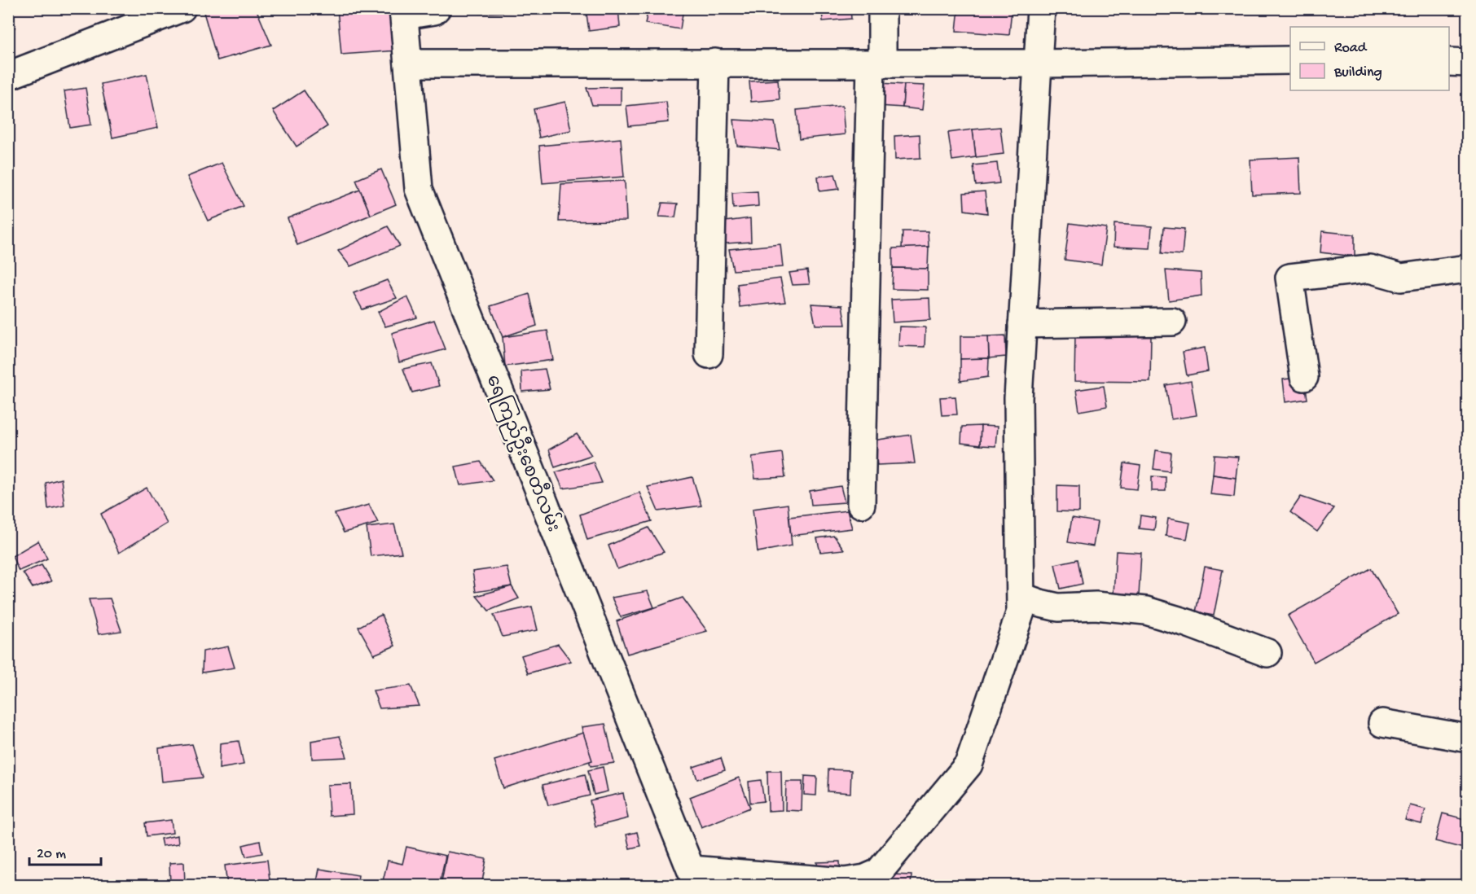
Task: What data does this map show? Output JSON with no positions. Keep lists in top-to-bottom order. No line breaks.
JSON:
{"streets":{"street":["ရေကြည်ဦးစေတီလမ်း"]},"legend":["Road","Building"],"scale_bar":"20 m"}
